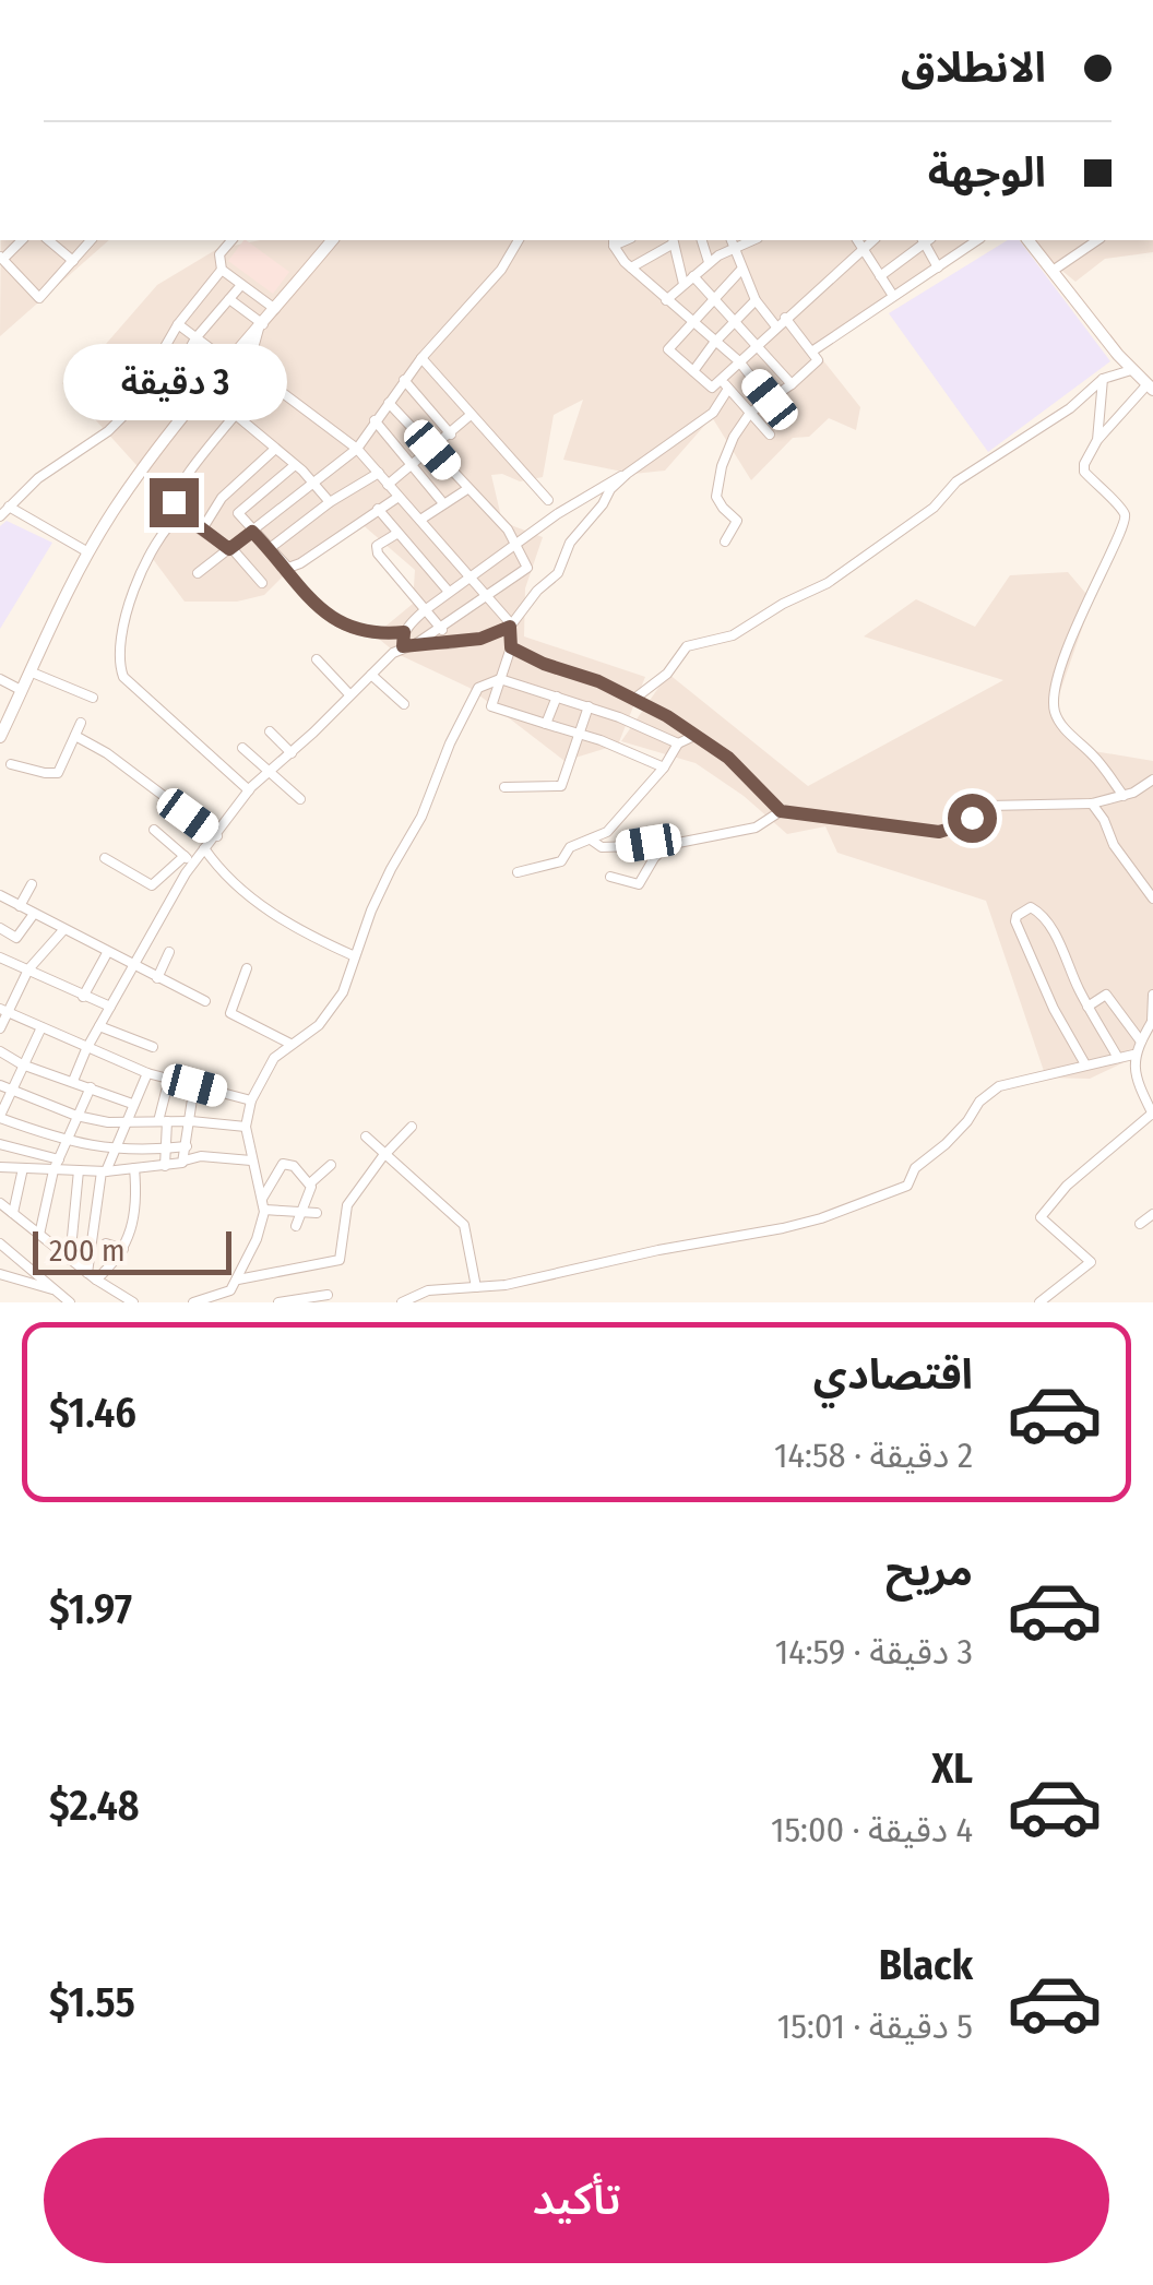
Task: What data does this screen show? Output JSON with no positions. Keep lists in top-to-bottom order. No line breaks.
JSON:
{"scale_bar":"200 m","page":{"banner":["الانطلاق","الوجهة"],"bubble":"3 دقيقة","scale":"200 m","list":[{"name":"اقتصادي","note":"2 دقيقة · 14:58","value":"$1.46"},{"name":"مريح","note":"3 دقيقة · 14:59","value":"$1.97"},{"name":"XL","note":"4 دقيقة · 15:00","value":"$2.48"},{"name":"Black","note":"5 دقيقة · 15:01","value":"$1.55"}],"buttons":"تأكيد"}}
